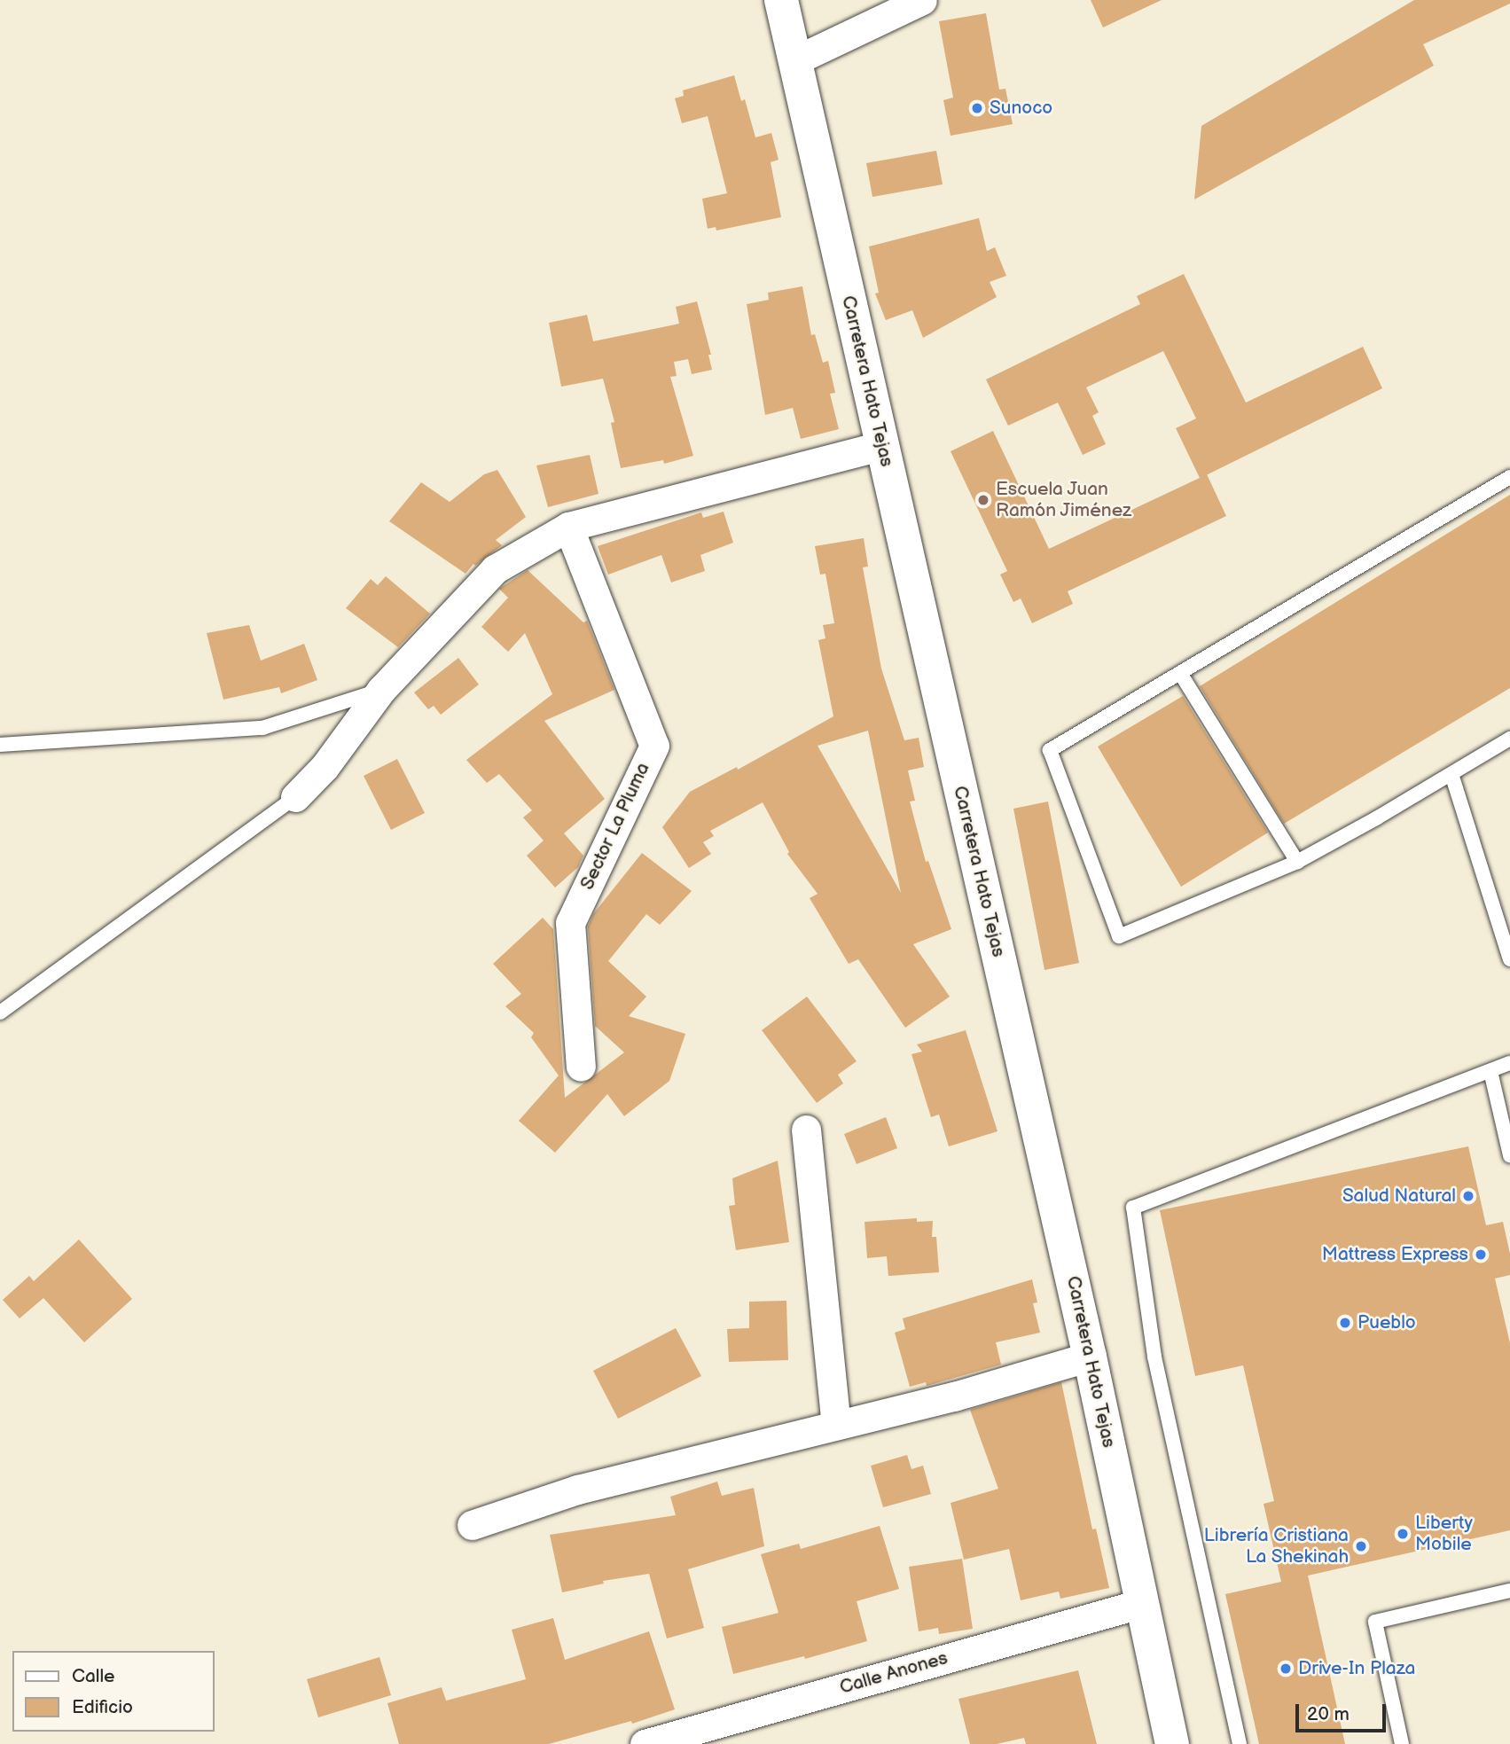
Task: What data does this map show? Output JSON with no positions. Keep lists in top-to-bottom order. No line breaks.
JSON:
{"streets":{"street":["Carretera Hato Tejas","Sector La Pluma","Calle Anones"]},"crossings":[["Carretera Hato Tejas","Calle Anones"]],"places":["Sunoco","Escuela Juan Ramón Jiménez","Salud Natural","Mattress Express","Pueblo","Liberty Mobile","Librería Cristiana La Shekinah","Drive-In Plaza"],"legend":["Calle","Edificio"],"scale_bar":"20 m"}
